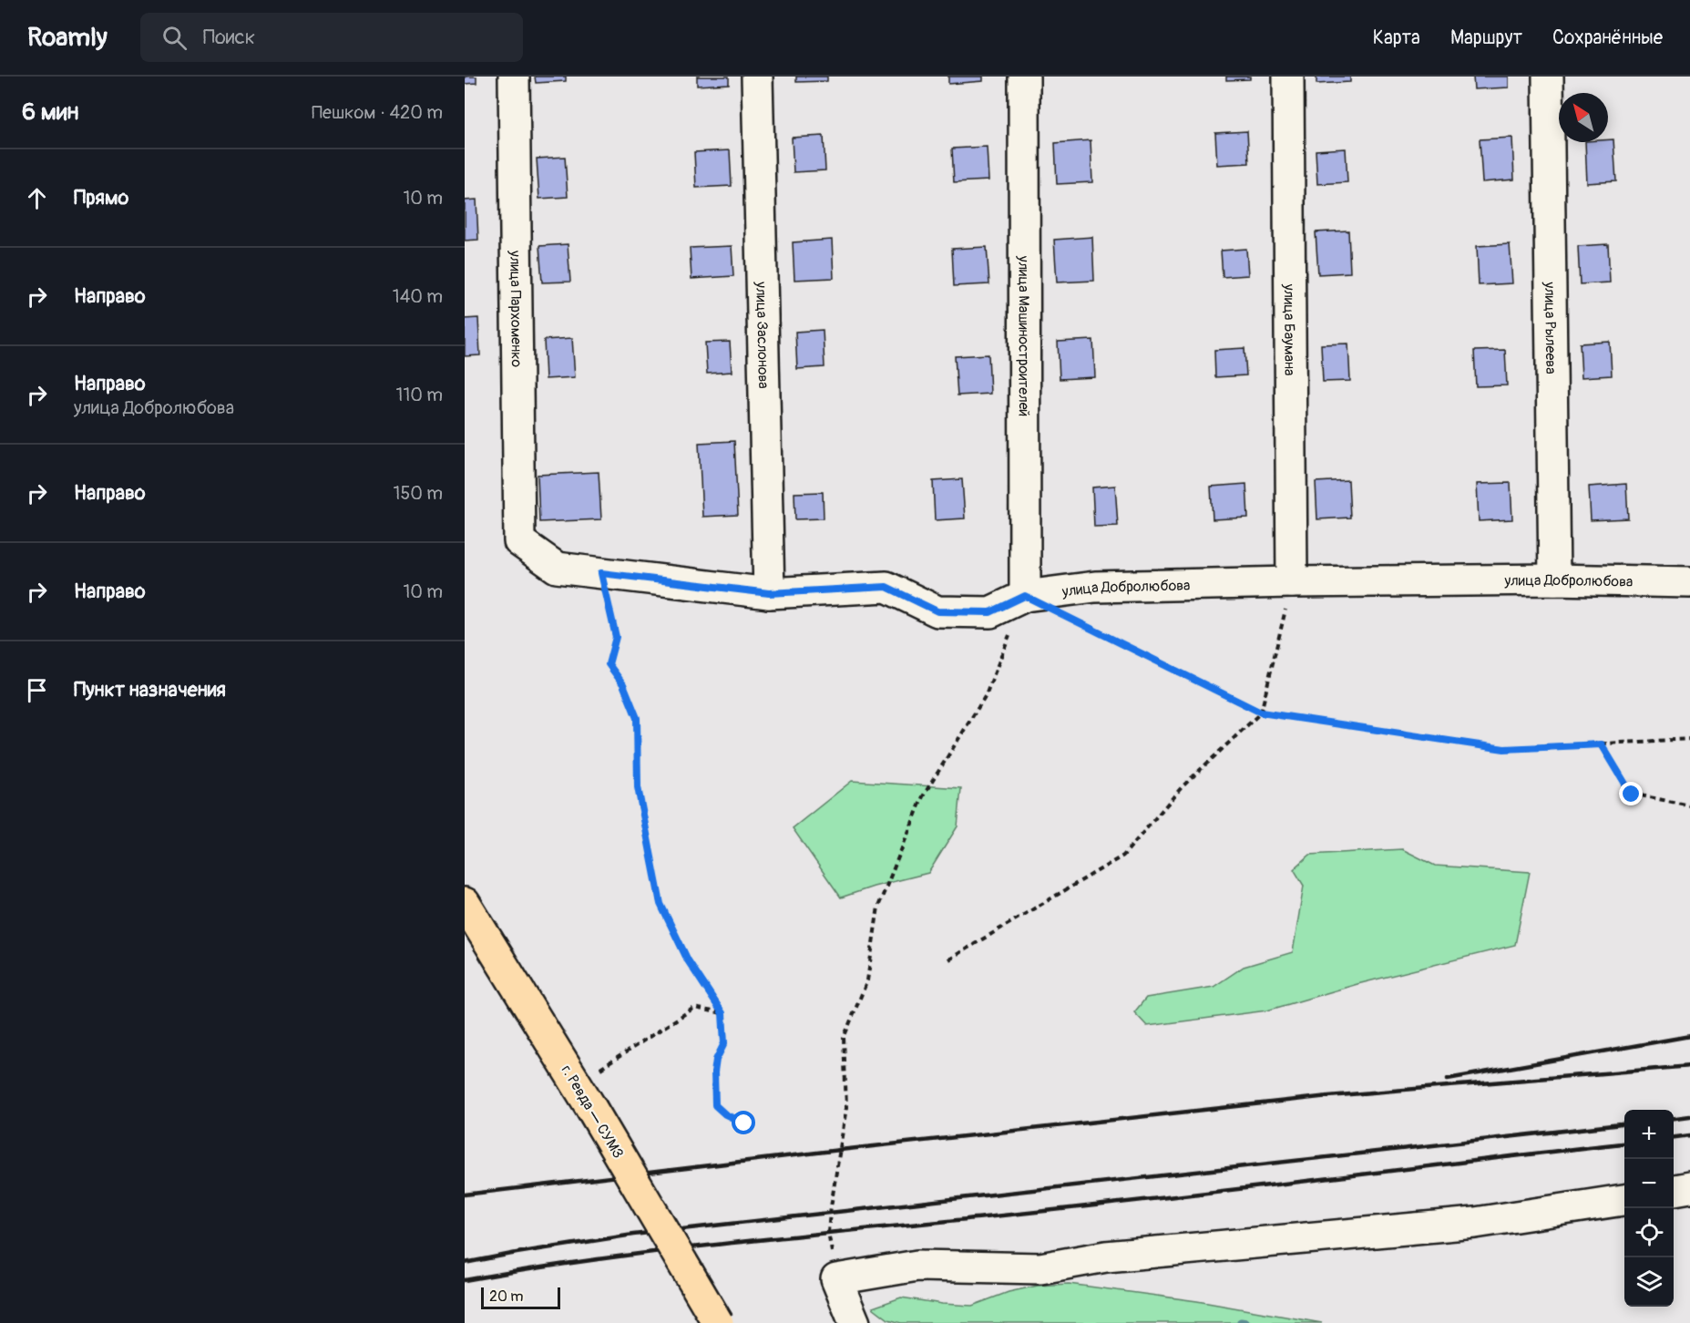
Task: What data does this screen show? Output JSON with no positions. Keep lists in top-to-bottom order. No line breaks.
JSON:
{"streets":{"main road":["г. Ревда — СУМЗ"],"street":["улица Пархоменко","улица Рылеева","улица Баумана","улица Заслонова","улица Машиностроителей","улица Добролюбова"]},"crossings":[["улица Пархоменко","улица Добролюбова"],["улица Рылеева","улица Добролюбова"],["улица Баумана","улица Добролюбова"],["улица Заслонова","улица Добролюбова"],["улица Машиностроителей","улица Добролюбова"]],"scale_bar":"20 m","north":"top left","page":{"header":"Roamly","search":"Поиск","nav":["Карта","Маршрут","Сохранённые"],"heading":["6 мин","Пешком · 420 m"],"list":[["Прямо","10 m"],["Направо","140 m"],["Направо","улица Добролюбова","110 m"],["Направо","150 m"],["Направо","10 m"],"Пункт назначения"],"map_buttons":["+","−"],"scale":"20 m"}}
